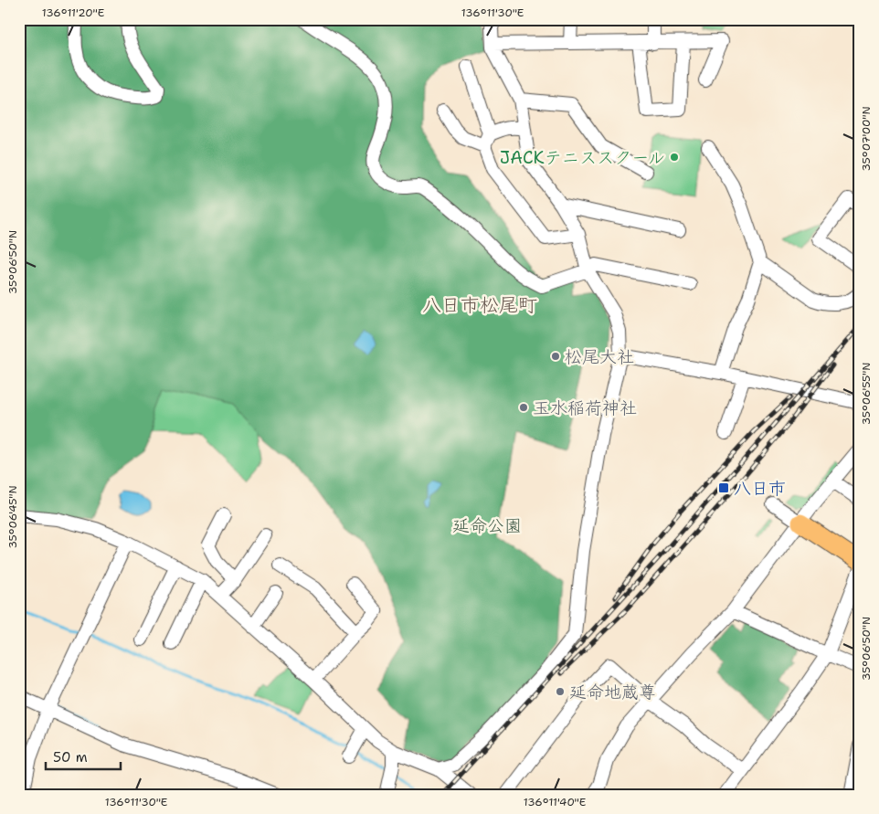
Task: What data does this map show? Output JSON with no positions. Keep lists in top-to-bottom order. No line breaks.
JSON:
{"districts":["八日市松尾町"],"parks":["延命公園"],"places":{"other":["JACKテニススクール","松尾大社","玉水稲荷神社","延命地蔵尊"],"transit":["八日市"]},"scale_bar":"50 m","coordinates":["136°11'20\"E","136°11'30\"E","35°07'00\"N","35°06'50\"N","35°06'55\"N","35°06'45\"N","136°11'40\"E"]}
